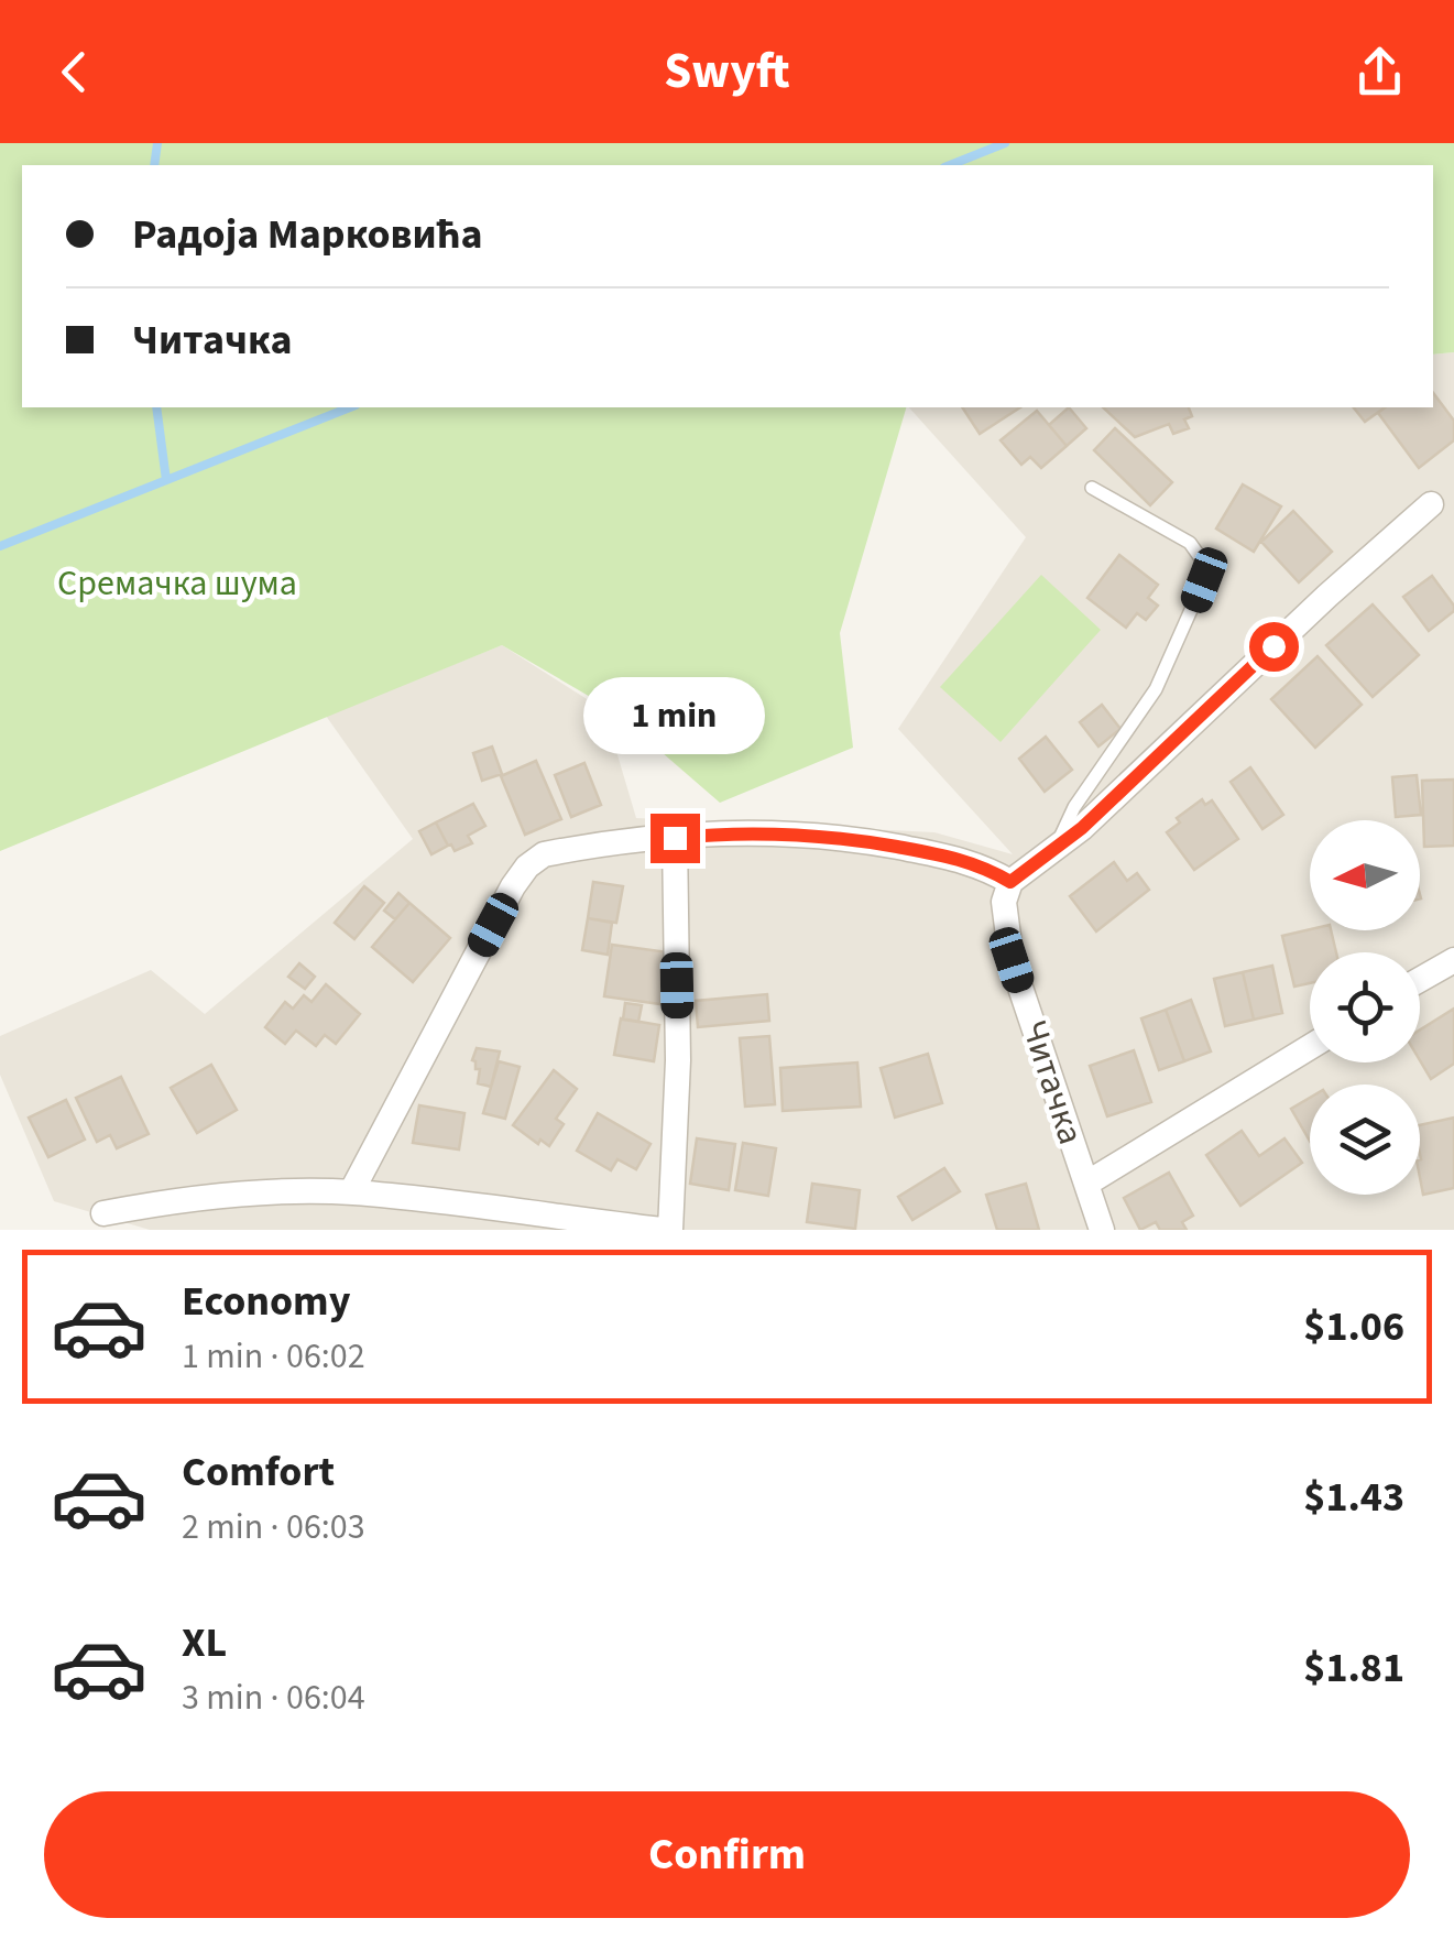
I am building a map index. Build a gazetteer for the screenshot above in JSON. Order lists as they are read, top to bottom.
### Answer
{
  "streets": {
    "street": ["Читачка"]
  },
  "parks": ["Сремачка шума"],
  "north": "left",
  "page": {
    "header": "Swyft",
    "banner": ["Радоја Марковића", "Читачка"],
    "bubble": "1 min",
    "list": [
      {
        "name": "Economy",
        "note": "1 min · 06:02",
        "value": "$1.06"
      },
      {
        "name": "Comfort",
        "note": "2 min · 06:03",
        "value": "$1.43"
      },
      {
        "name": "XL",
        "note": "3 min · 06:04",
        "value": "$1.81"
      }
    ],
    "buttons": "Confirm"
  }
}
